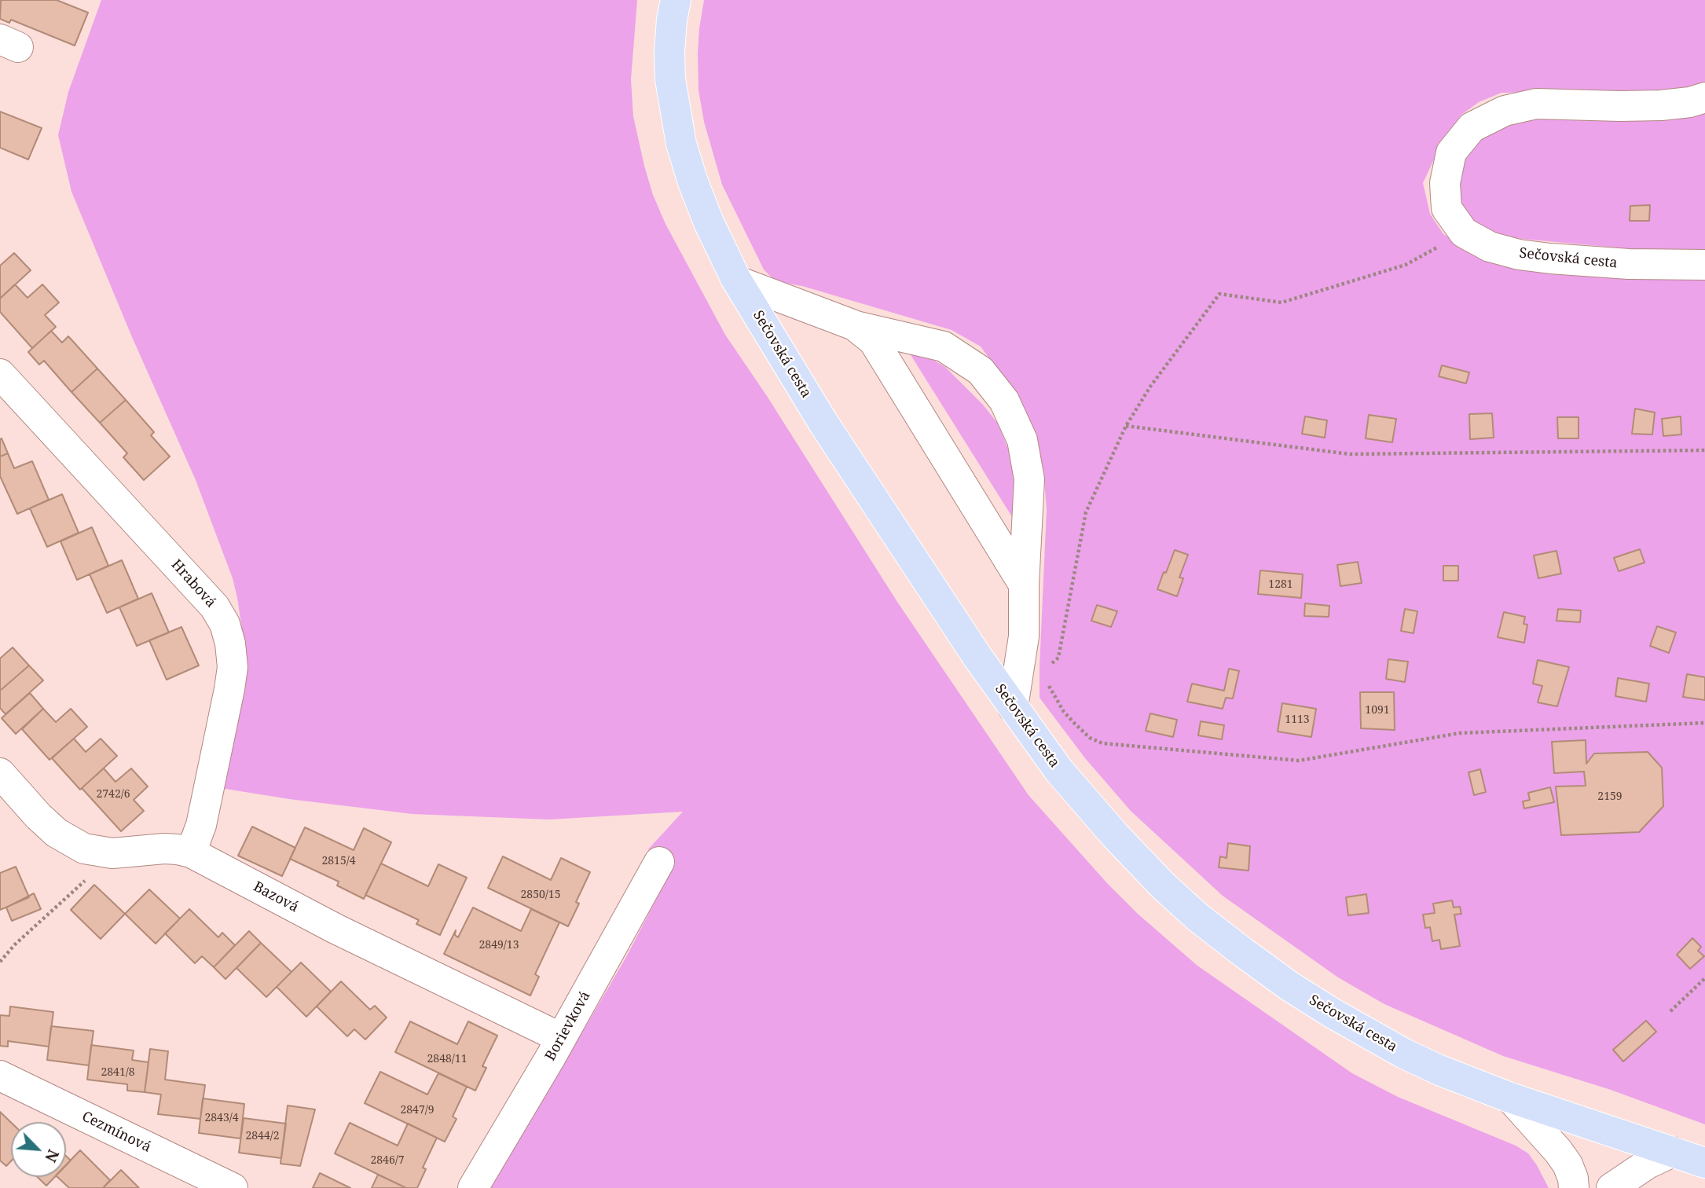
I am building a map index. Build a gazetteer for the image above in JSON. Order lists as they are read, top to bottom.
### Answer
{
  "streets": {
    "main road": ["Sečovská cesta"],
    "street": [
      "Hrabová",
      "Bazová",
      "Borievková",
      "Cezmínová"
    ]
  },
  "crossings": [
    ["Hrabová", "Bazová"],
    ["Bazová", "Borievková"]
  ],
  "house_numbers": [
    "1281",
    "1091",
    "1113",
    "2742/6",
    "2159",
    "2815/4",
    "2850/15",
    "2849/13",
    "2848/11",
    "2841/8",
    "2847/9",
    "2843/4",
    "2844/2",
    "2846/7"
  ],
  "north": "bottom right"
}
